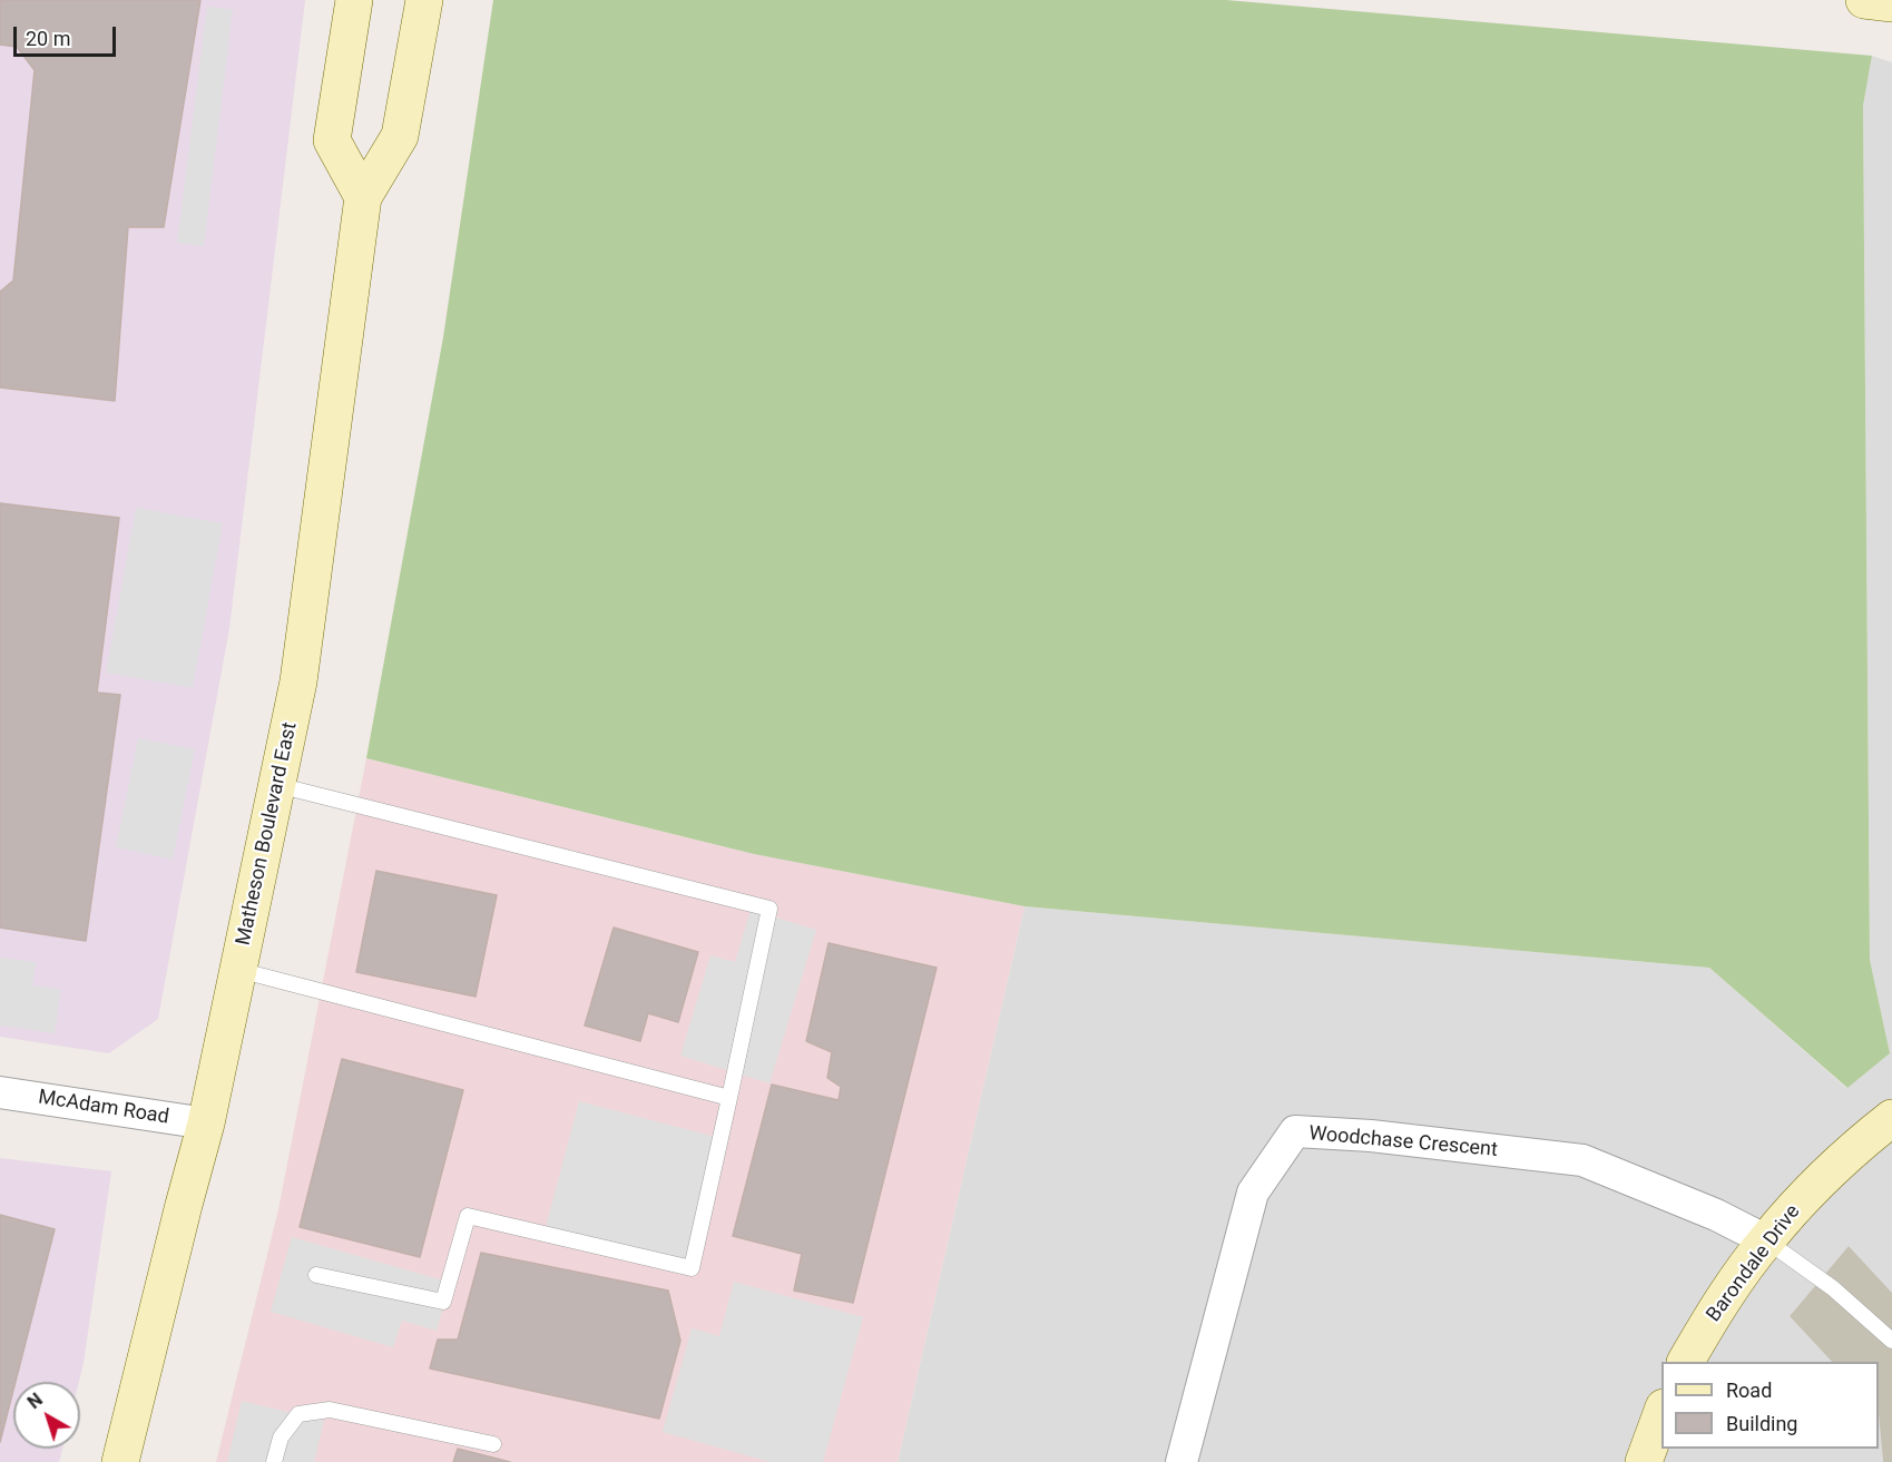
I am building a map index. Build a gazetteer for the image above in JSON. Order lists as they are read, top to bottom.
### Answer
{
  "streets": {
    "street": [
      "Matheson Boulevard East",
      "McAdam Road",
      "Woodchase Crescent",
      "Barondale Drive"
    ]
  },
  "crossings": [
    ["Matheson Boulevard East", "McAdam Road"],
    ["Woodchase Crescent", "Barondale Drive"]
  ],
  "legend": ["Road", "Building"],
  "scale_bar": "20 m",
  "north": "top left"
}
